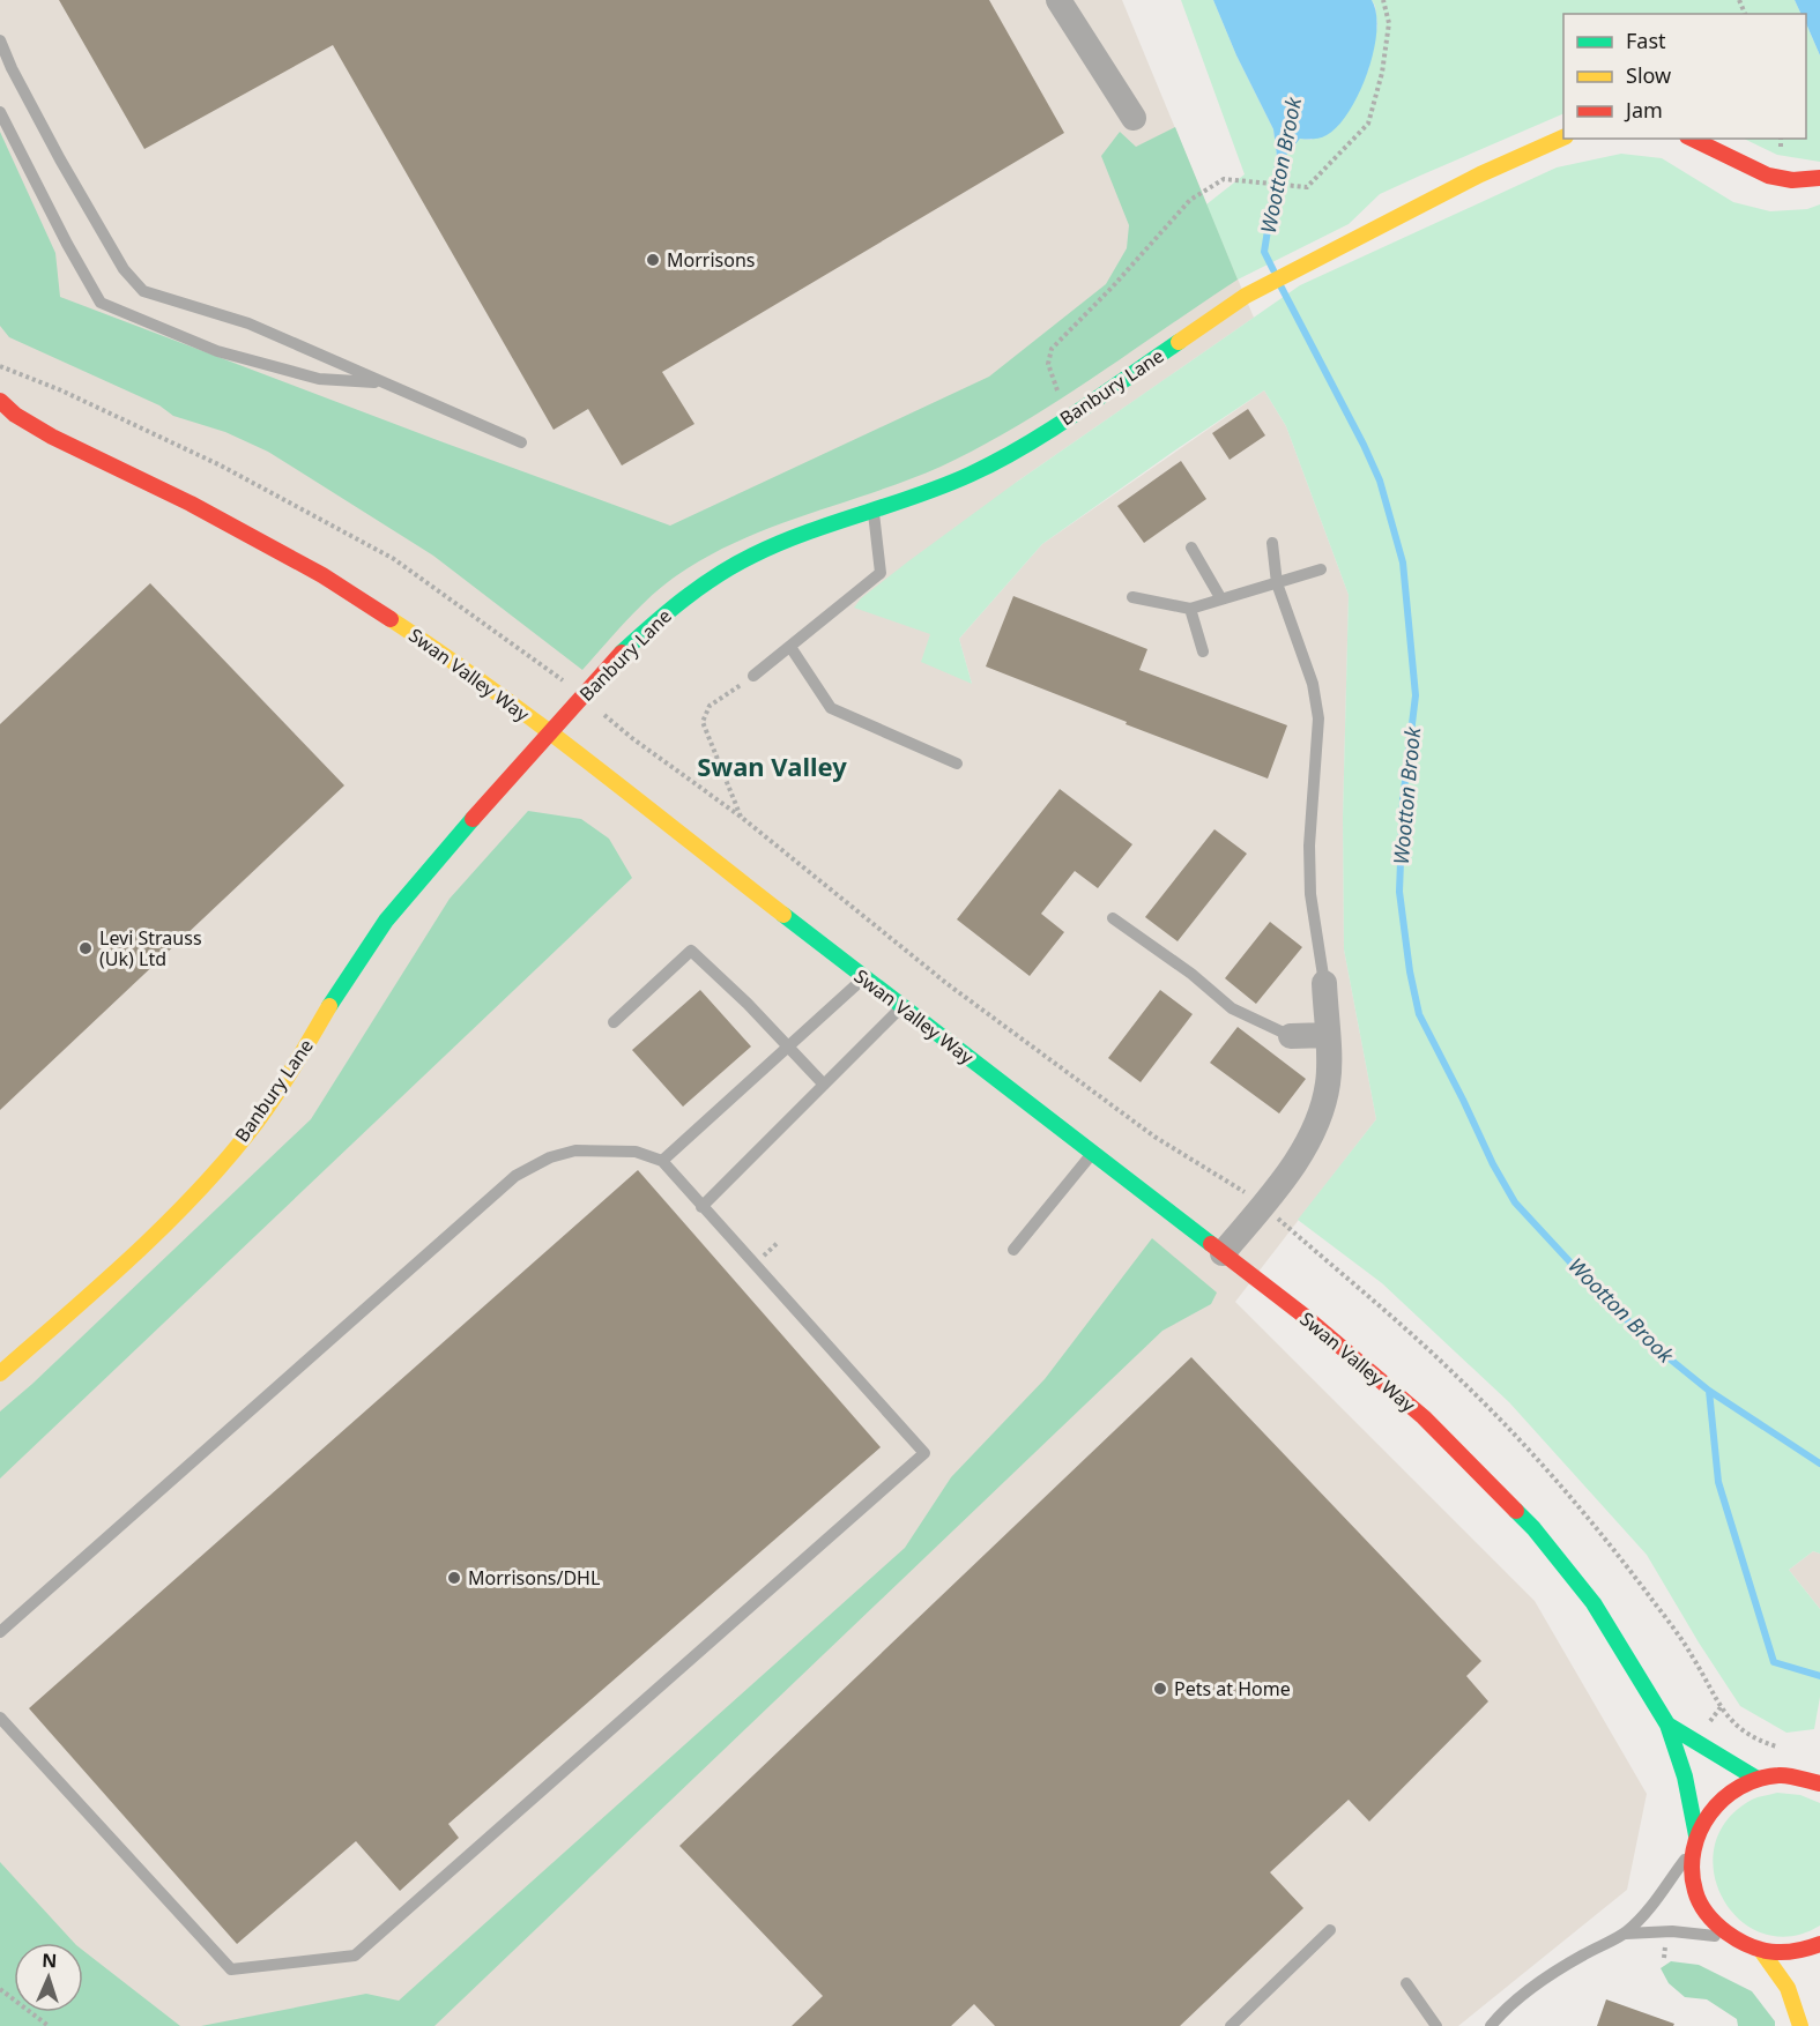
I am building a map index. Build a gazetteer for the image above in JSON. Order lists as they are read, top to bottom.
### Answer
{
  "streets": {
    "street": ["Banbury Lane", "Swan Valley Way"]
  },
  "districts": ["Swan Valley"],
  "water": ["Wootton Brook"],
  "places": [
    "Morrisons",
    "Levi Strauss (Uk) Ltd",
    "Morrisons/DHL",
    "Pets at Home"
  ],
  "legend": ["Fast", "Slow", "Jam"],
  "north": "top"
}
